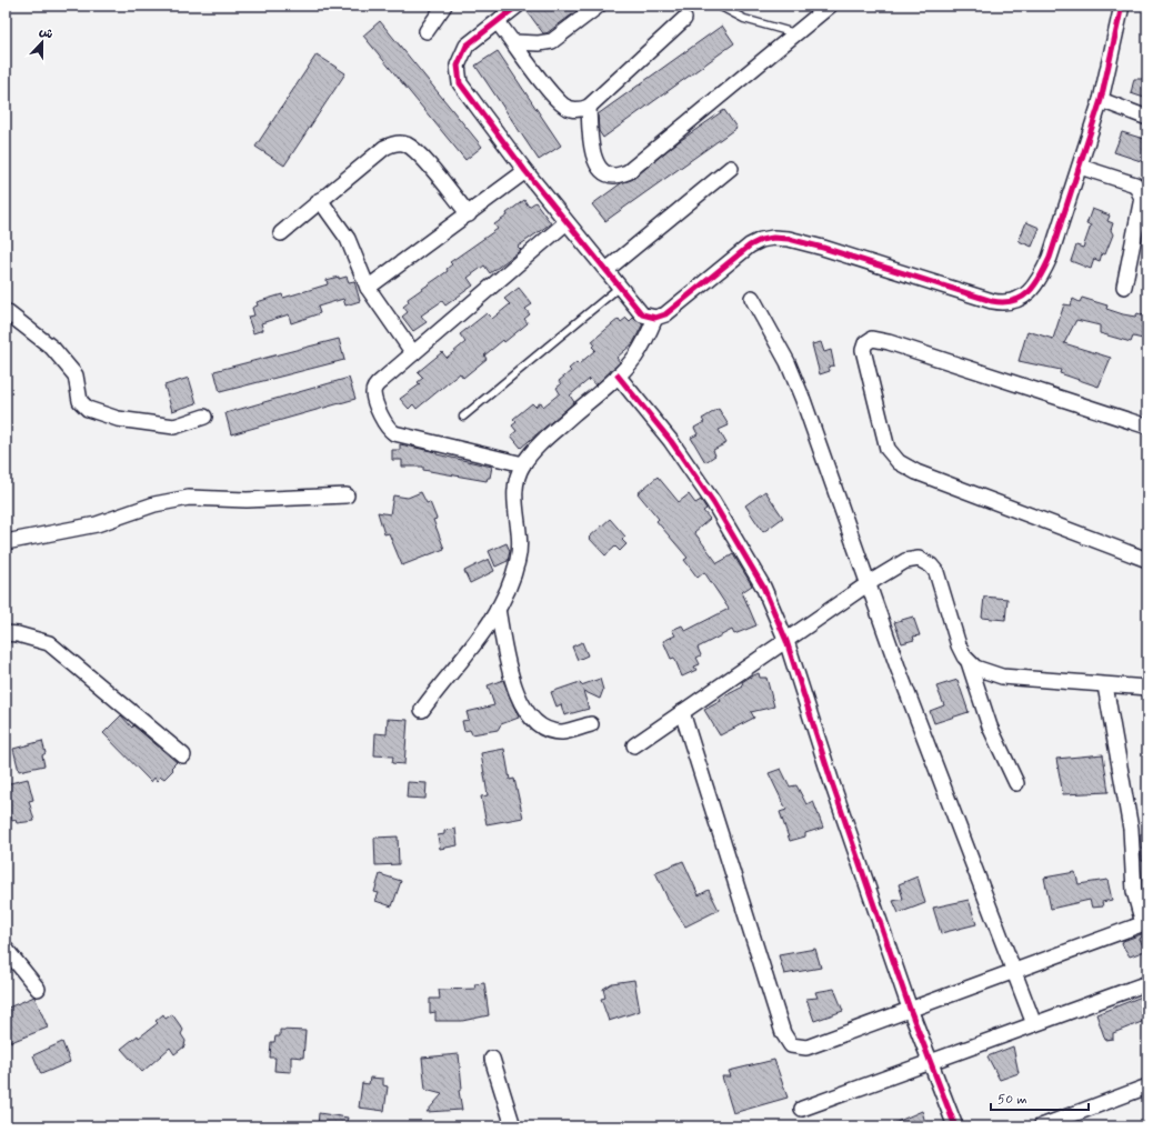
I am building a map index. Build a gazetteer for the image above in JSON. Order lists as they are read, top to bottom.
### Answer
{
  "scale_bar": "50 m",
  "north": "top"
}
